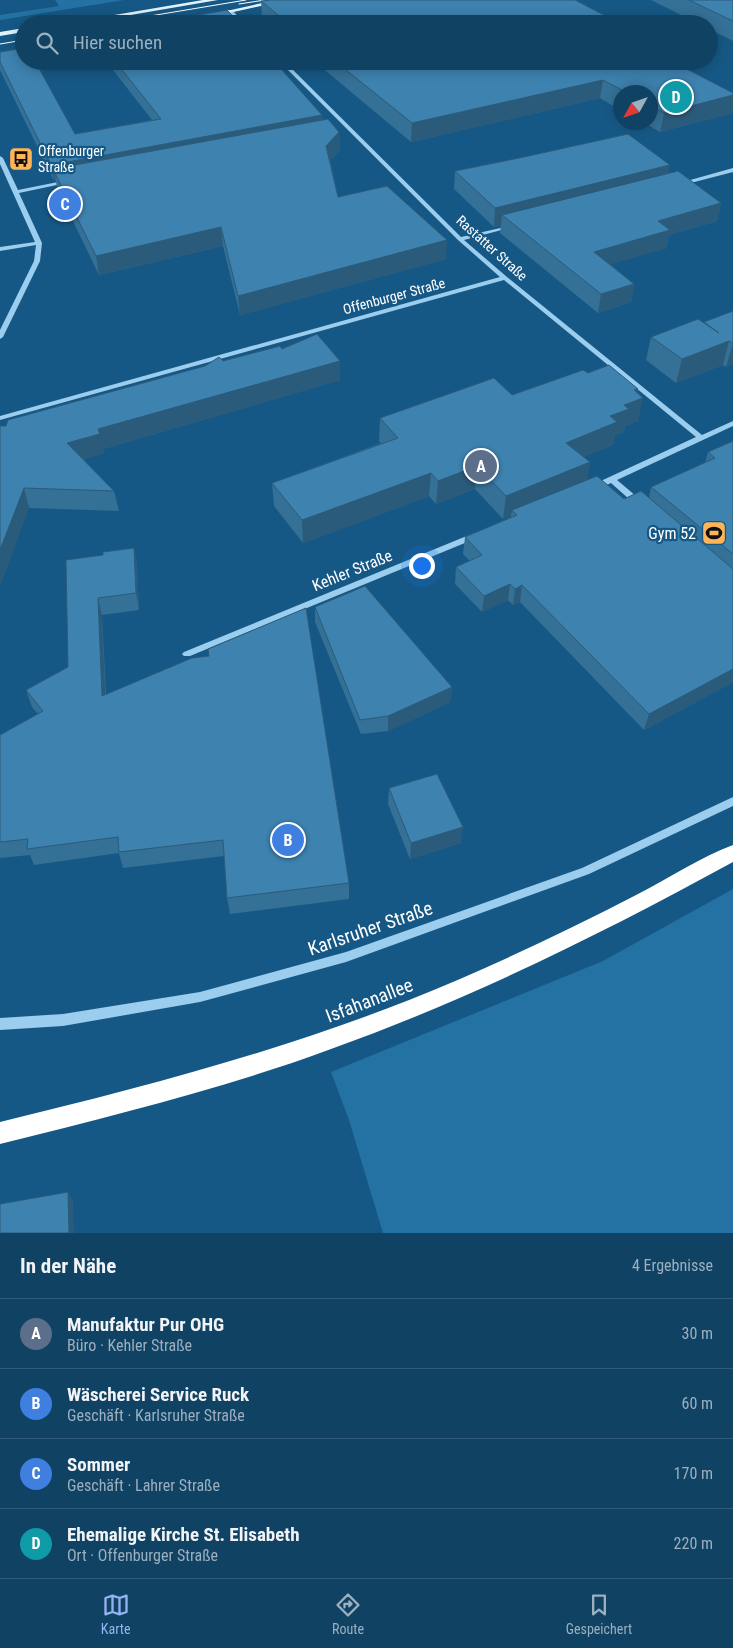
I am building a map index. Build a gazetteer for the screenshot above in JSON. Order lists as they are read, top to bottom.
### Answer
{
  "streets": {
    "highway": ["Isfahanallee"],
    "street": [
      "Rastatter Straße",
      "Offenburger Straße",
      "Kehler Straße",
      "Karlsruher Straße"
    ]
  },
  "crossings": [
    ["Rastatter Straße", "Offenburger Straße"]
  ],
  "places": {
    "bus stop": ["Offenburger Straße"],
    "sports": ["Gym 52"]
  },
  "north": "bottom left",
  "page": {
    "search": "Hier suchen",
    "pins": [
      "D",
      "C",
      "A",
      "B"
    ],
    "heading": ["In der Nähe", "4 Ergebnisse"],
    "list": [
      {
        "mark": "A",
        "name": "Manufaktur Pur OHG",
        "note": "Büro · Kehler Straße",
        "value": "30 m"
      },
      {
        "mark": "B",
        "name": "Wäscherei Service Ruck",
        "note": "Geschäft · Karlsruher Straße",
        "value": "60 m"
      },
      {
        "mark": "C",
        "name": "Sommer",
        "note": "Geschäft · Lahrer Straße",
        "value": "170 m"
      },
      {
        "mark": "D",
        "name": "Ehemalige Kirche St. Elisabeth",
        "note": "Ort · Offenburger Straße",
        "value": "220 m"
      }
    ],
    "nav": ["Karte", "Route", "Gespeichert"]
  }
}
